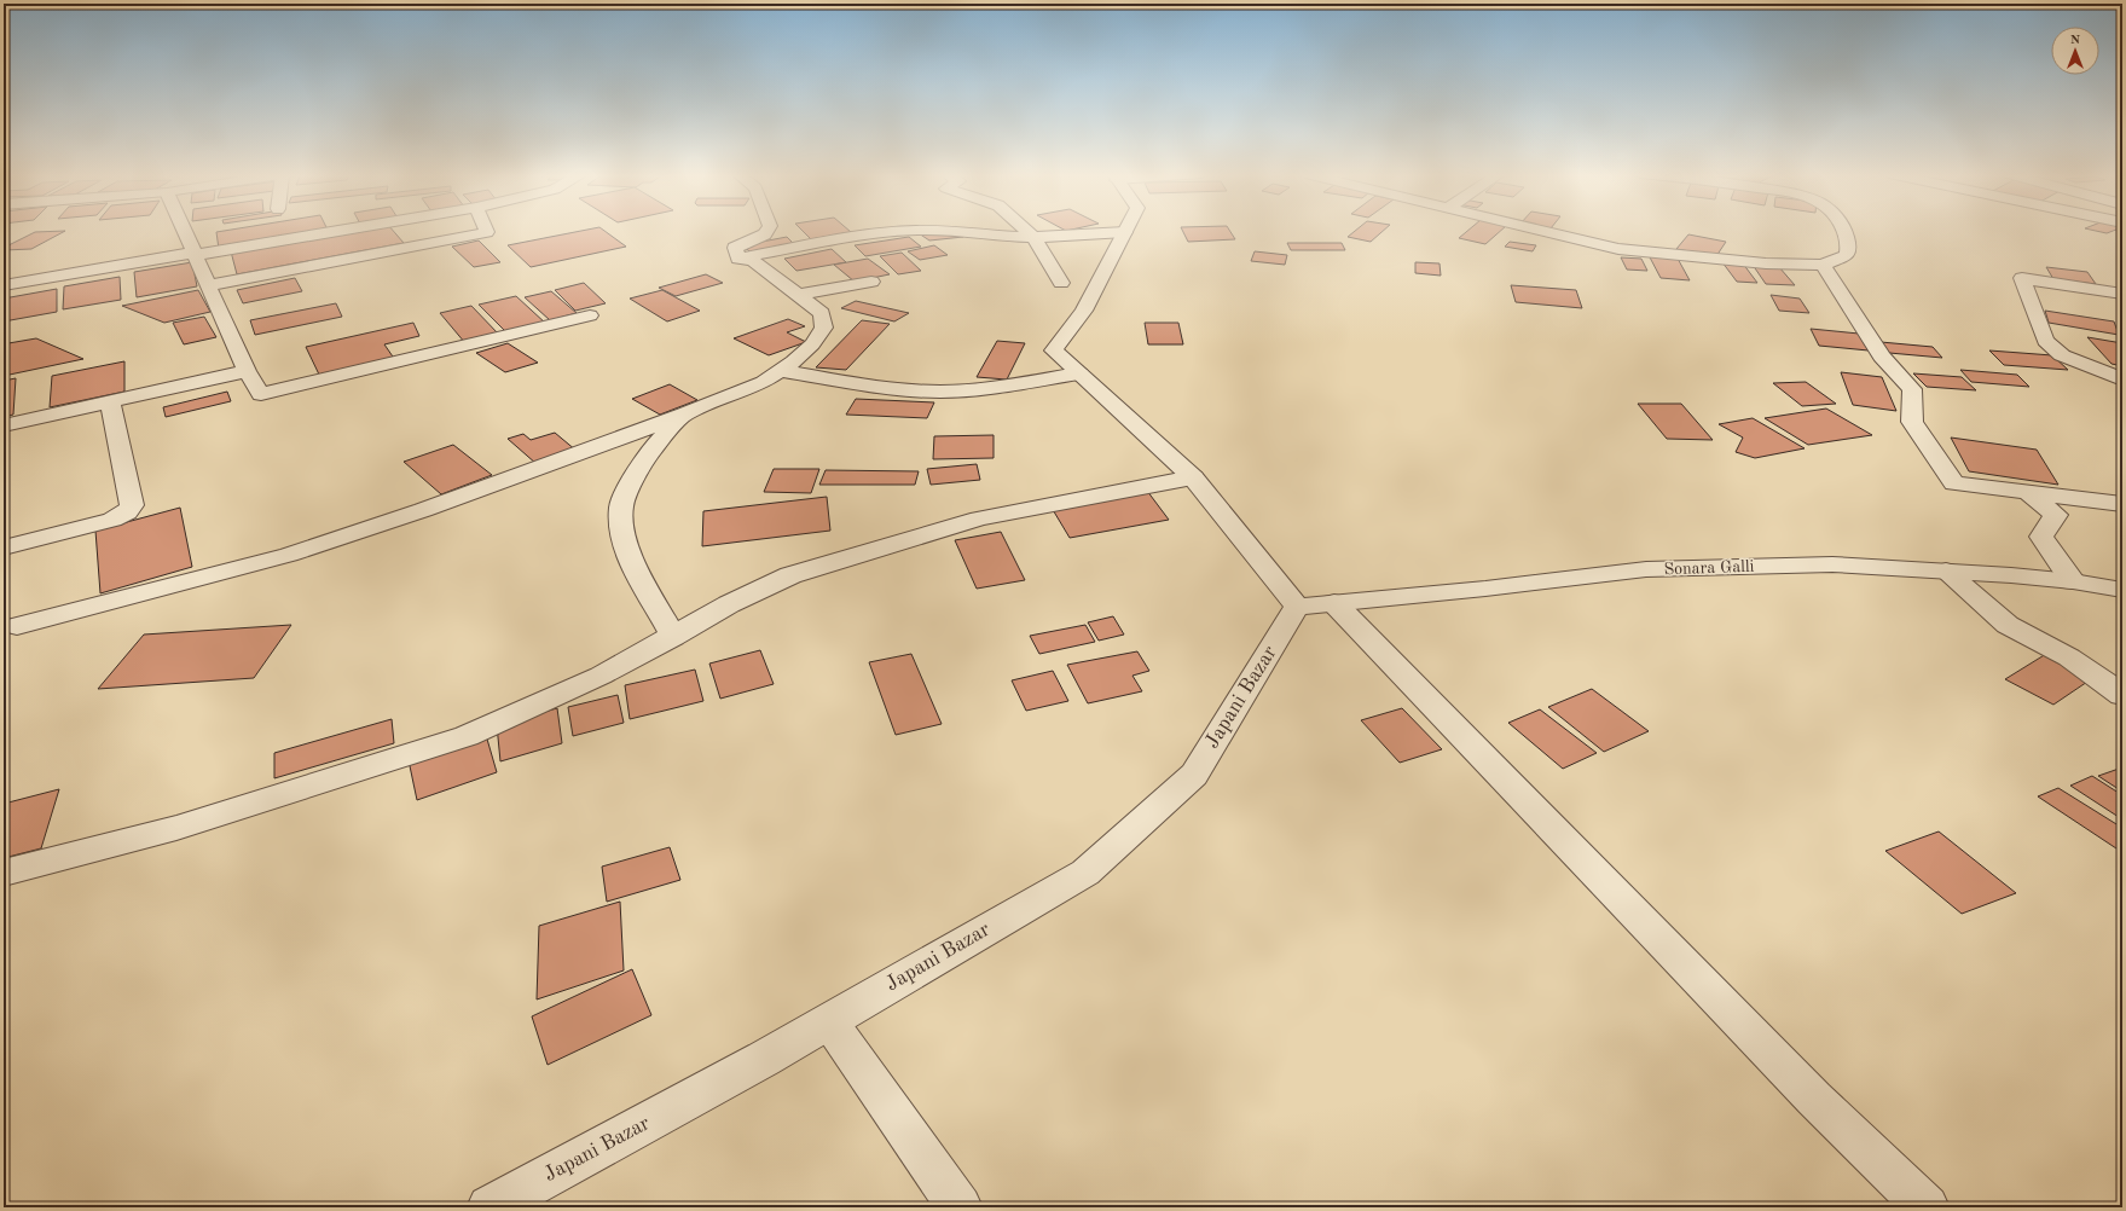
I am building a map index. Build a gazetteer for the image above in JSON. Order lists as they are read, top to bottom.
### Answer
{
  "streets": {
    "street": ["Sonara Galli", "Japani Bazar"]
  },
  "crossings": [
    ["Sonara Galli", "Japani Bazar"]
  ],
  "north": "top"
}
